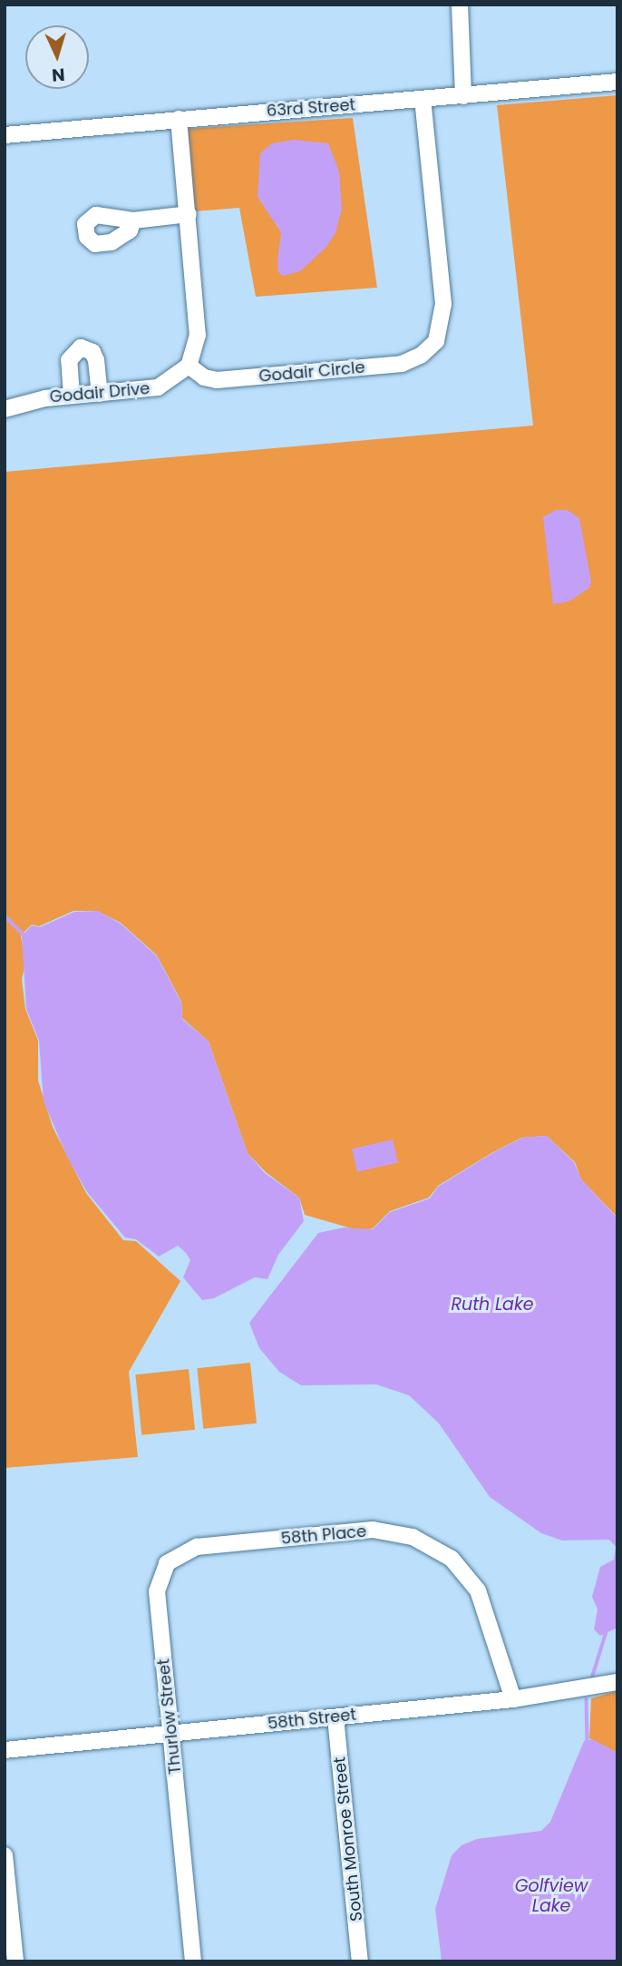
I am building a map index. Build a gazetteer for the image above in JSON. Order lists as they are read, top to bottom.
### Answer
{
  "streets": {
    "street": [
      "63rd Street",
      "Godair Circle",
      "Godair Drive",
      "58th Place",
      "Thurlow Street",
      "58th Street",
      "South Monroe Street"
    ]
  },
  "crossings": [
    ["63rd Street", "Godair Circle"],
    ["Godair Circle", "Godair Drive"],
    ["58th Place", "Thurlow Street"],
    ["58th Place", "58th Street"],
    ["Thurlow Street", "58th Street"],
    ["58th Street", "South Monroe Street"]
  ],
  "water": ["Ruth Lake", "Golfview Lake"],
  "north": "bottom"
}
